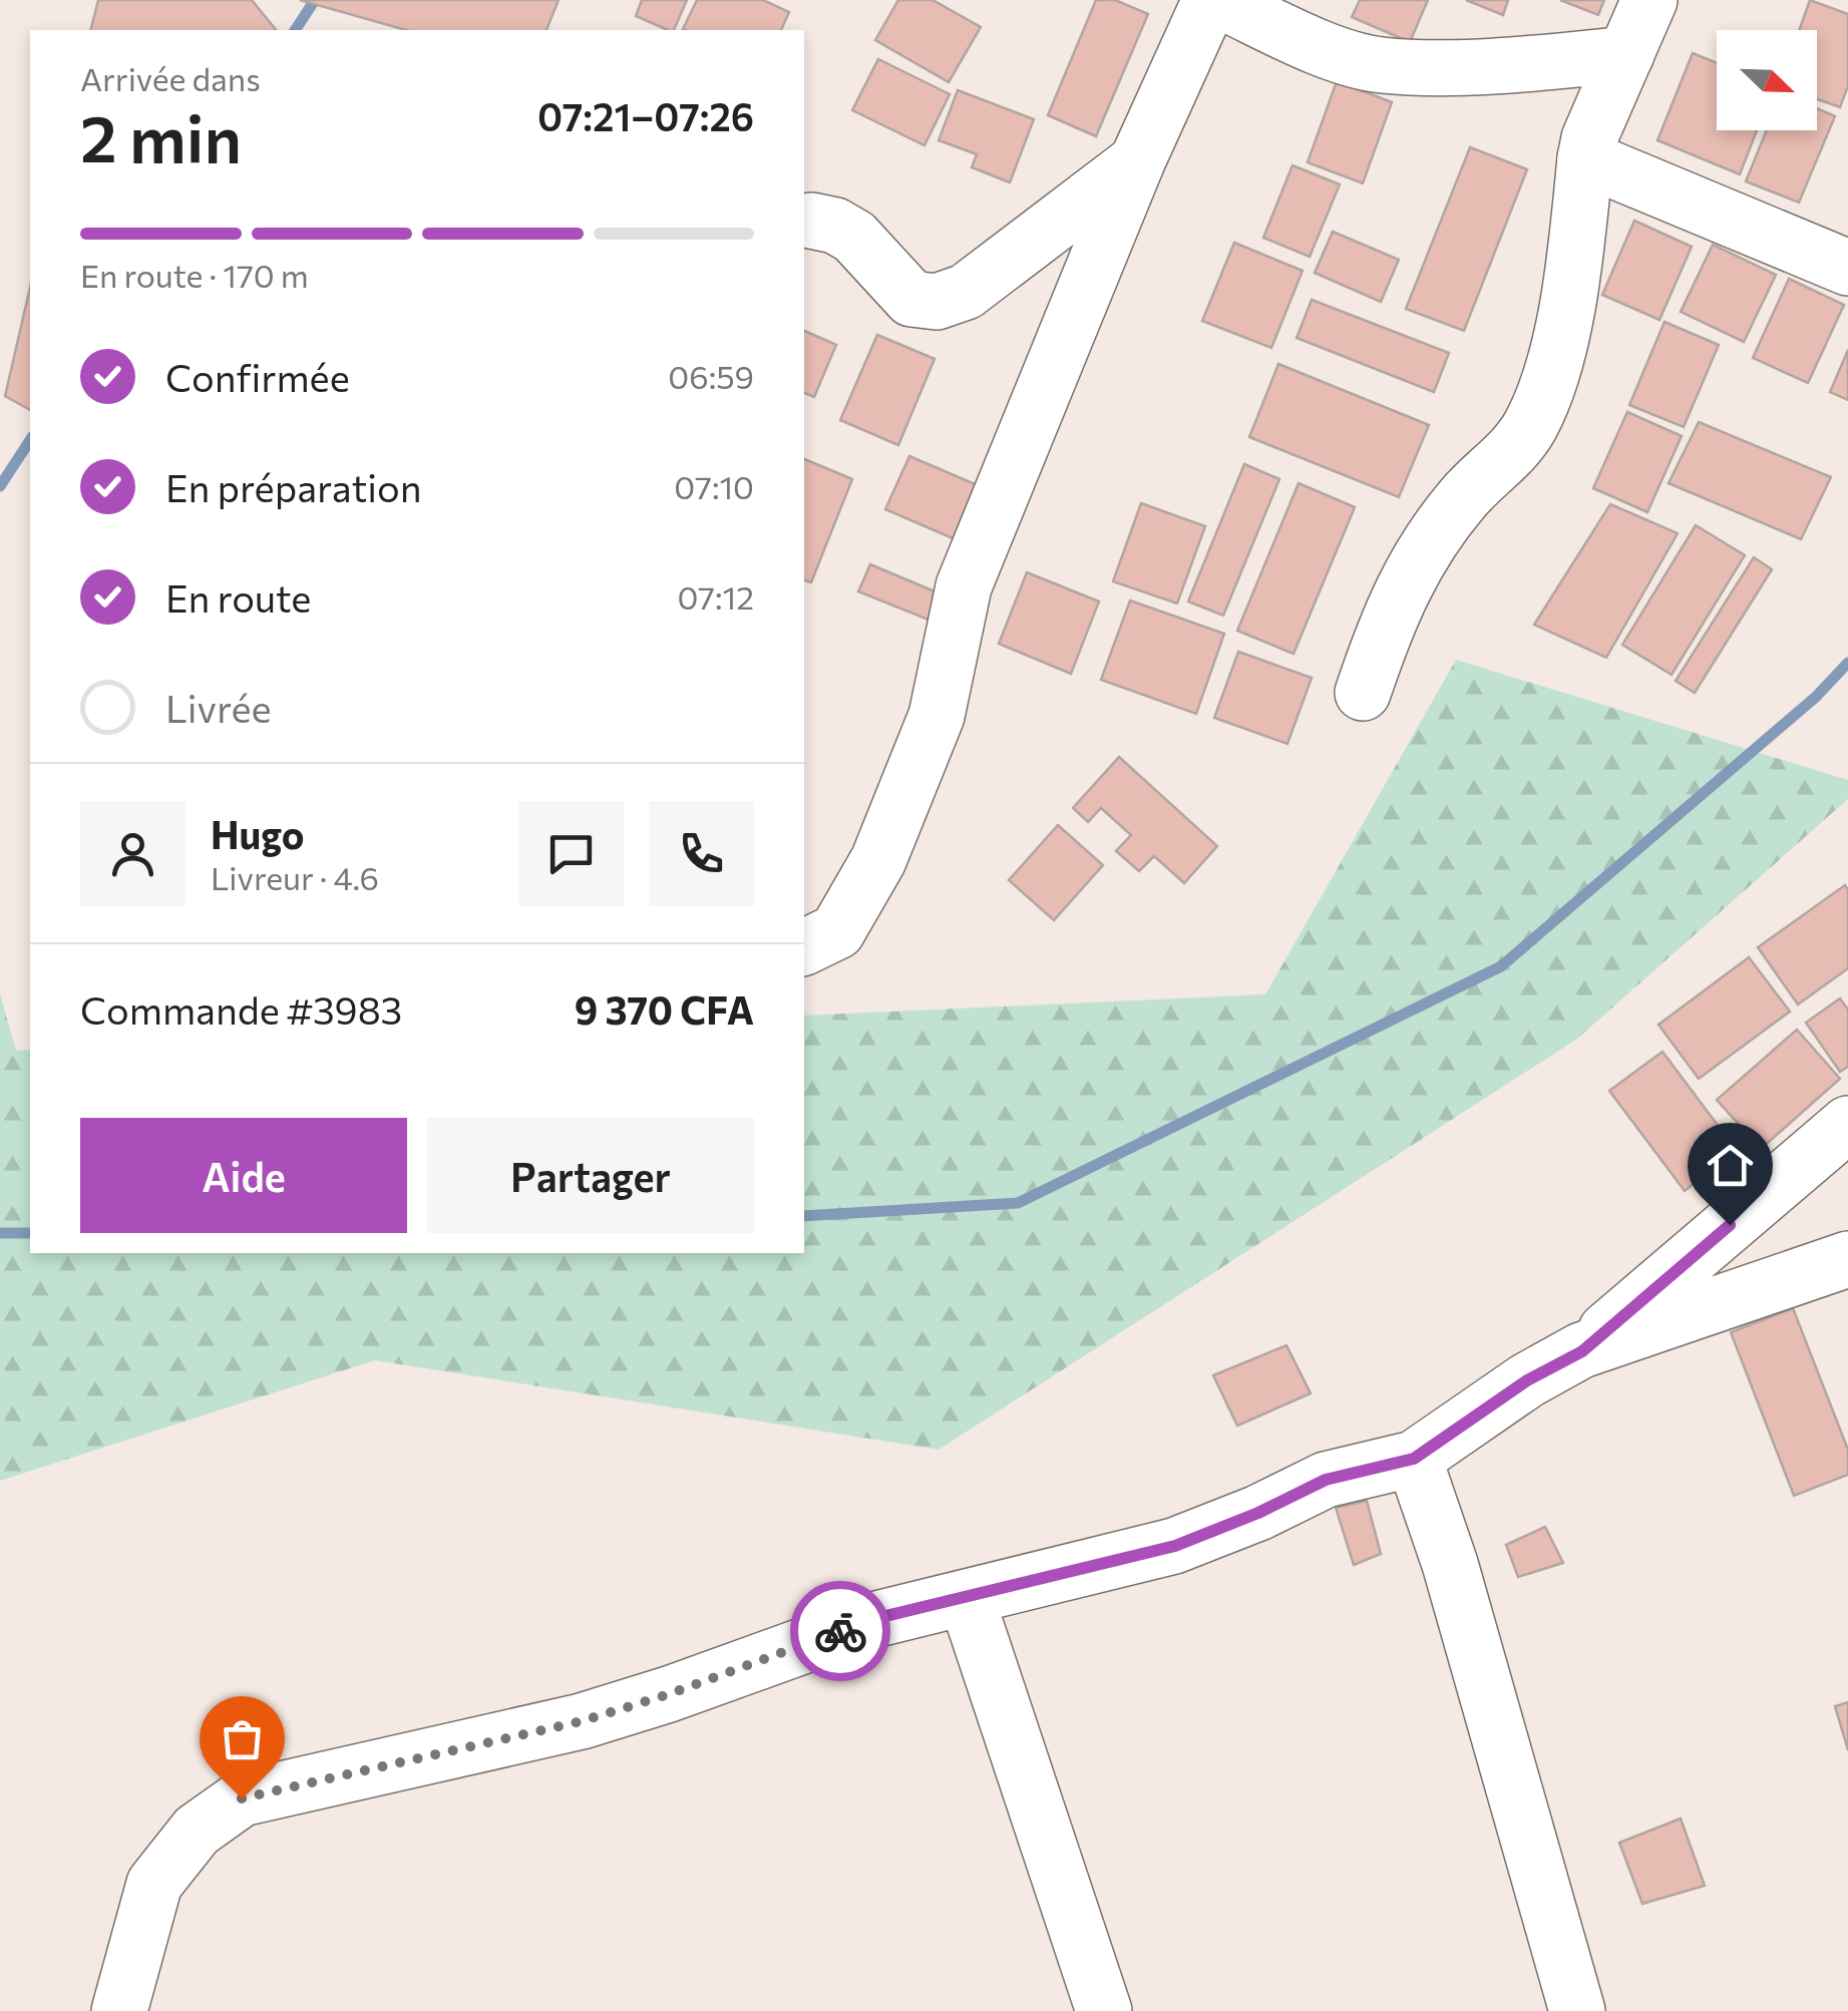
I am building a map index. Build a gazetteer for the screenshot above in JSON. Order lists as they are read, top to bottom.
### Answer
{
  "north": "bottom right",
  "page": {
    "heading": ["2 min", "Arrivée dans", "07:21–07:26"],
    "panel": [
      "Hugo",
      "Livreur · 4.6",
      "Commande #3983",
      "9 370 CFA"
    ],
    "bar": "En route · 170 m",
    "list": [
      ["Confirmée", "06:59"],
      ["En préparation", "07:10"],
      ["En route", "07:12"],
      "Livrée"
    ],
    "buttons": ["Aide", "Partager"]
  }
}
